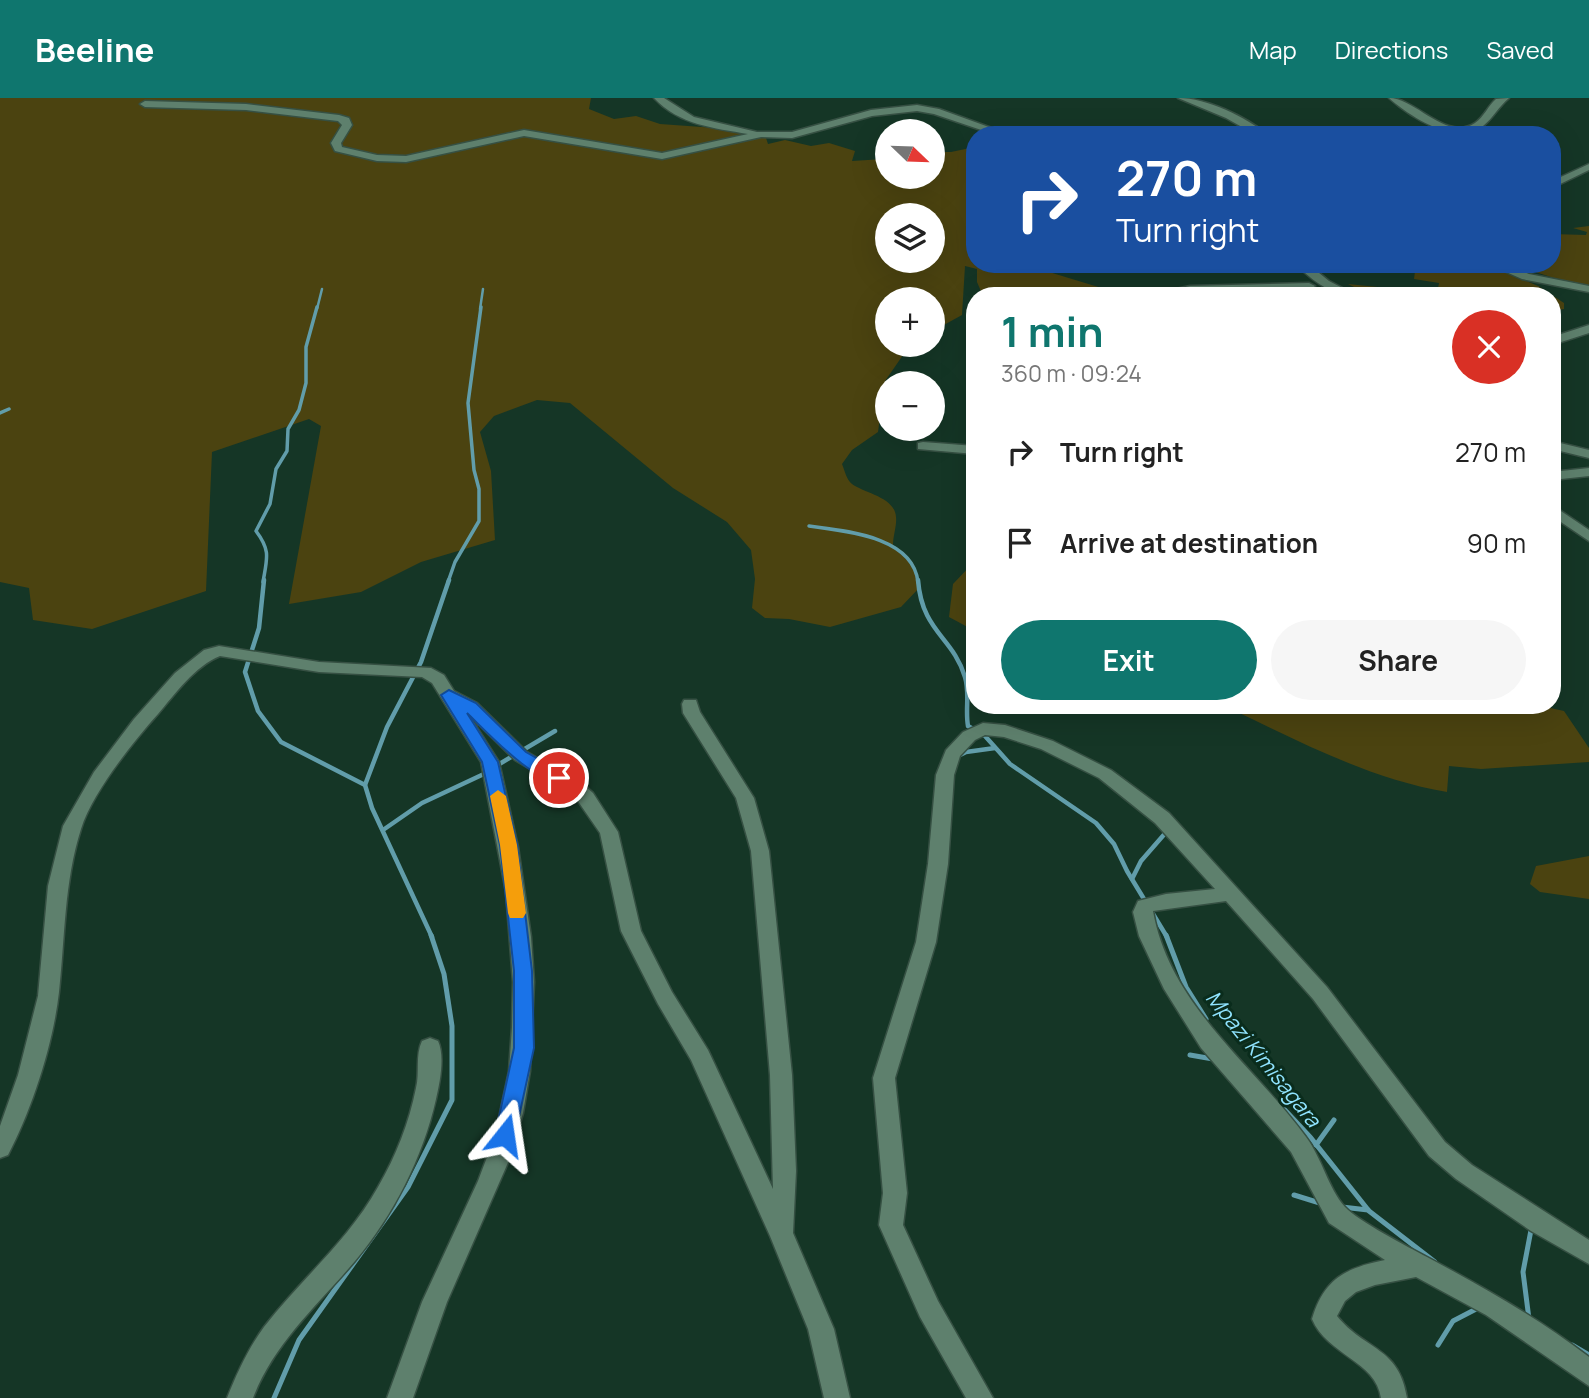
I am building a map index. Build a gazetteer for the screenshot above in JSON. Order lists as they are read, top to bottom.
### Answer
{
  "water": ["Mpazi Kimisagara"],
  "north": "bottom right",
  "page": {
    "header": "Beeline",
    "nav": ["Map", "Directions", "Saved"],
    "map_buttons": ["+", "−"],
    "turn": ["270 m", "Turn right"],
    "heading": ["1 min", "360 m · 09:24"],
    "list": [
      {
        "name": "Turn right",
        "value": "270 m"
      },
      {
        "name": "Arrive at destination",
        "value": "90 m"
      }
    ],
    "buttons": ["Exit", "Share"]
  }
}
